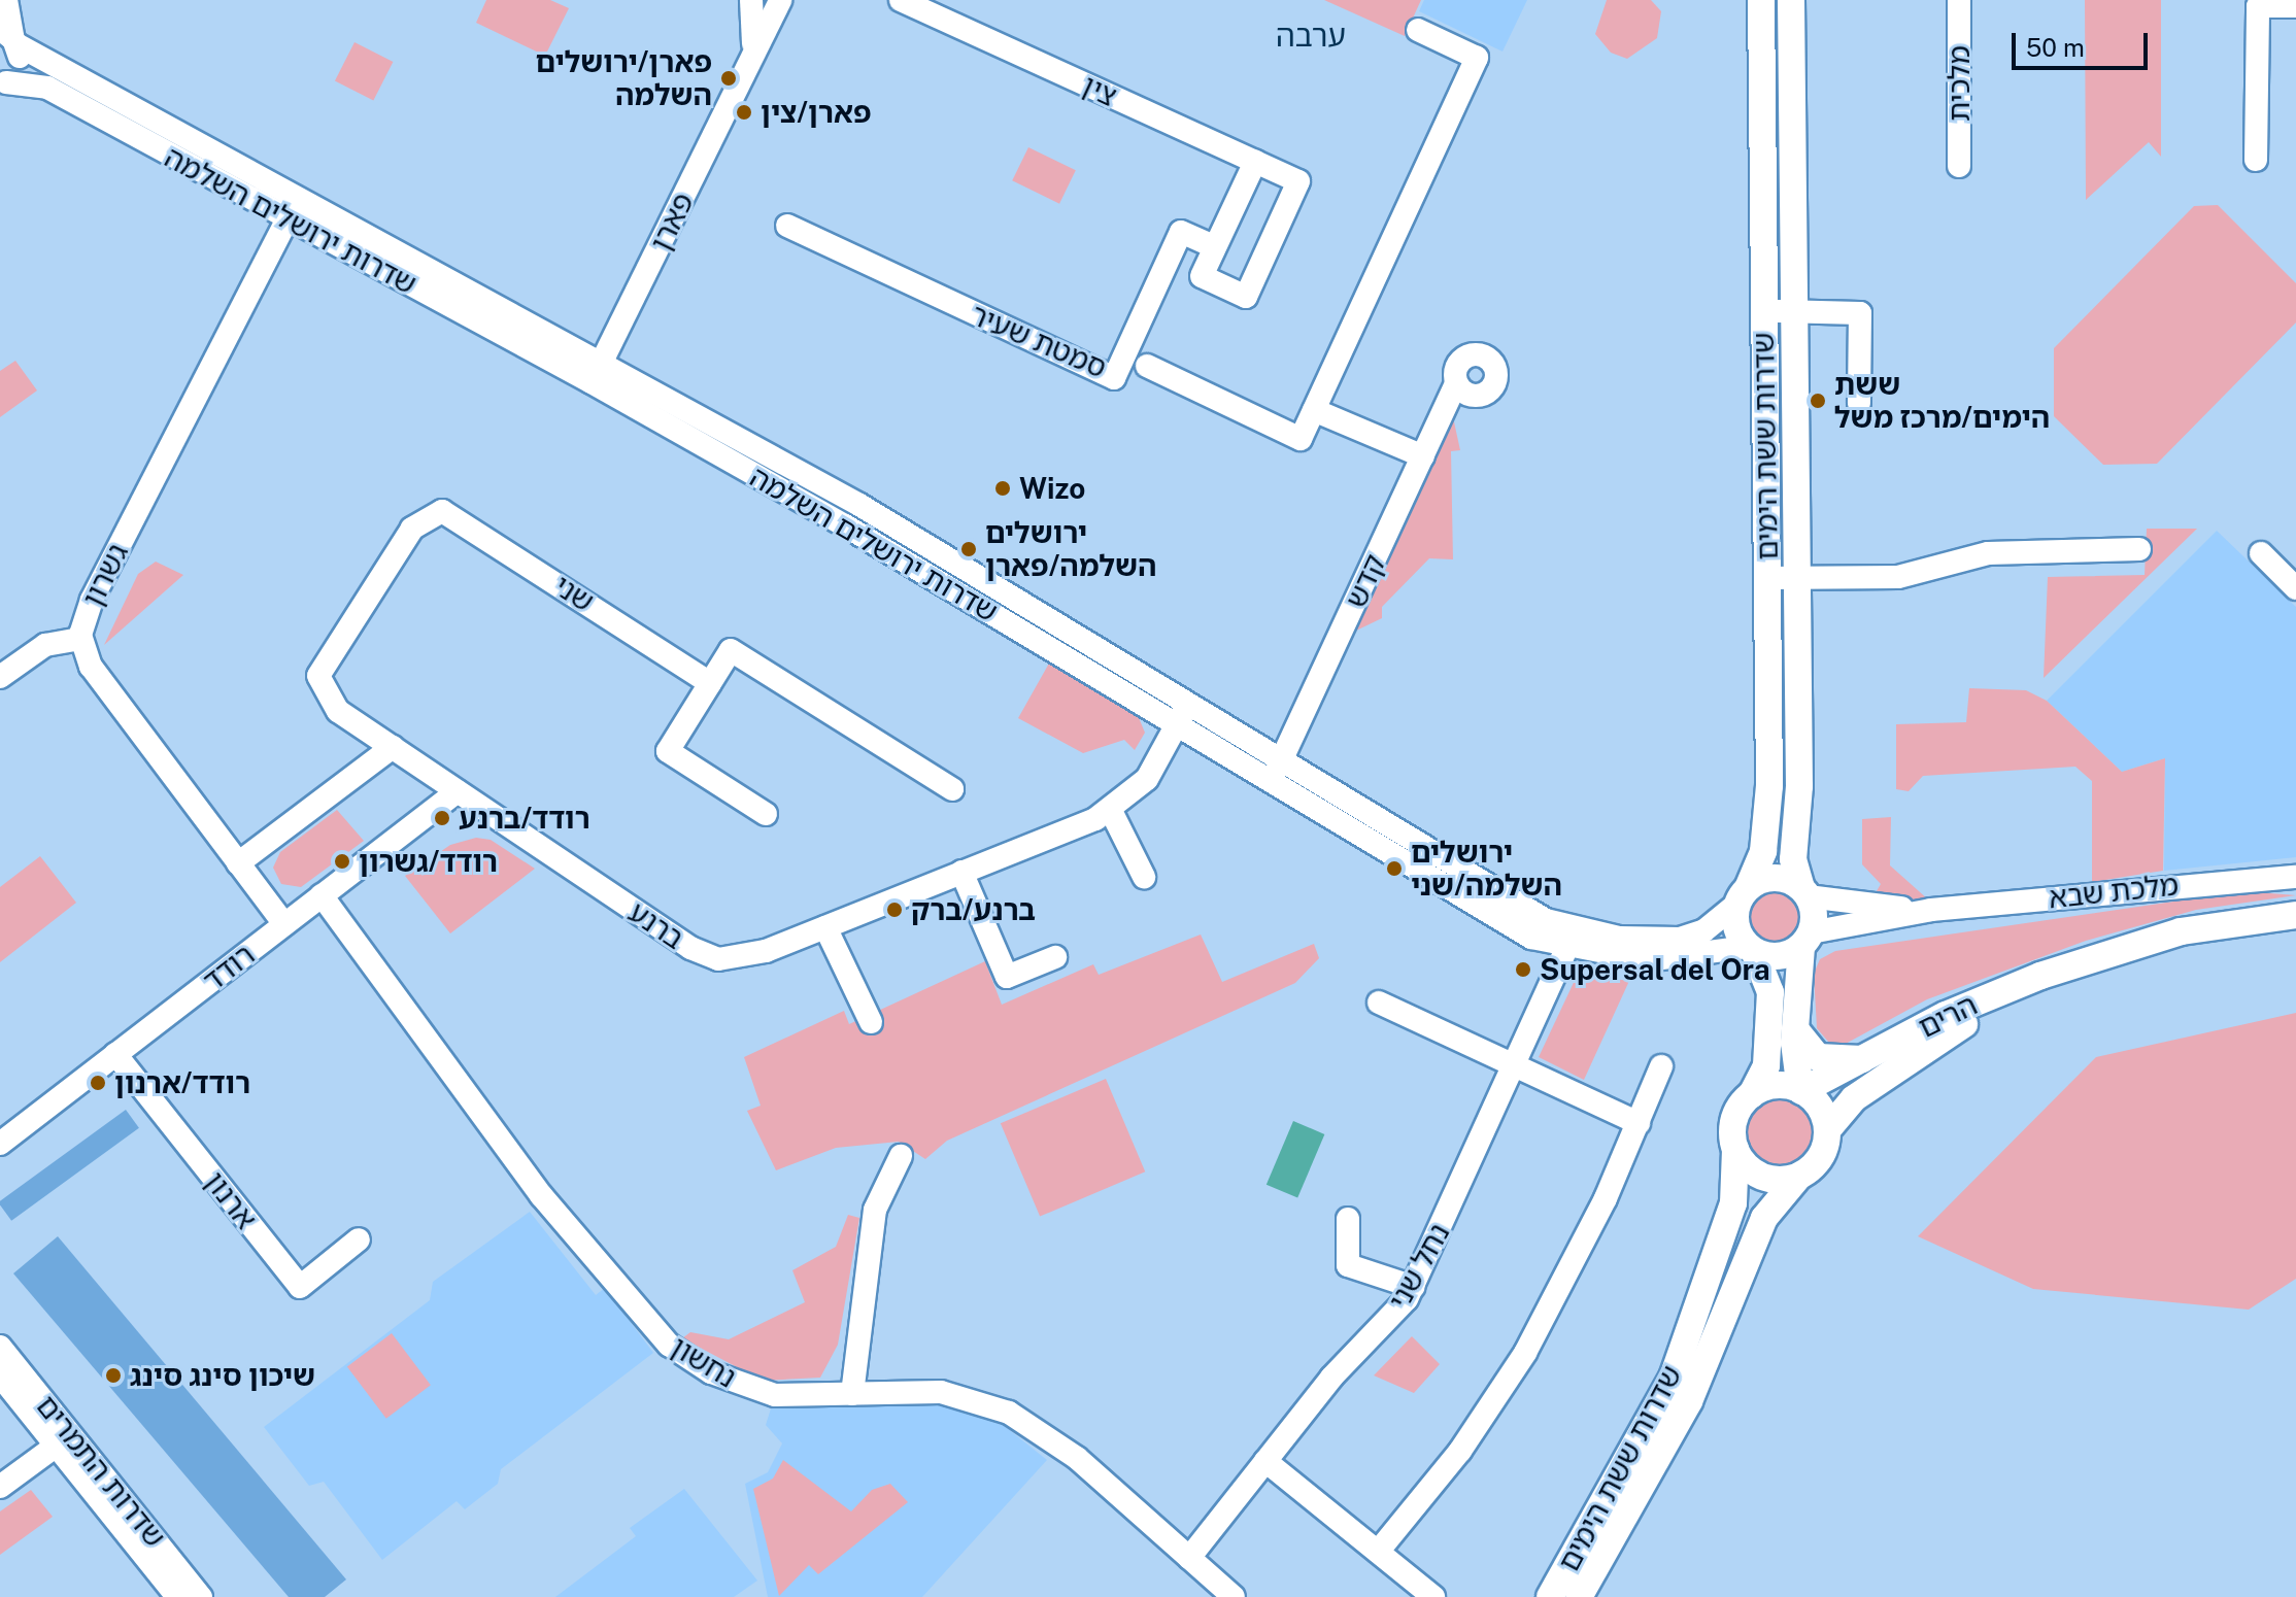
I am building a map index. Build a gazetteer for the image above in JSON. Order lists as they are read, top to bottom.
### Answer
{
  "streets": {
    "main road": ["שדרות ששת הימים", "הרים"],
    "street": [
      "מלכית",
      "צין",
      "שדרות ירושלים השלמה",
      "פארן",
      "סמטת שעיר",
      "גשרון",
      "קדש",
      "שני",
      "מלכת שבא",
      "ברנע",
      "רודד",
      "ארנון",
      "נחל שני",
      "נחשון",
      "שדרות התמרים"
    ]
  },
  "crossings": [
    ["צין", "סמטת שעיר"],
    ["שדרות ירושלים השלמה", "פארן"],
    ["שדרות ירושלים השלמה", "שדרות ששת הימים"],
    ["שדרות ירושלים השלמה", "גשרון"],
    ["שדרות ירושלים השלמה", "קדש"],
    ["שדרות ירושלים השלמה", "מלכת שבא"],
    ["שדרות ירושלים השלמה", "ברנע"],
    ["שדרות ירושלים השלמה", "נחל שני"],
    ["שדרות ששת הימים", "מלכת שבא"],
    ["שדרות ששת הימים", "הרים"],
    ["גשרון", "רודד"],
    ["שני", "ברנע"],
    ["ברנע", "רודד"],
    ["רודד", "ארנון"],
    ["רודד", "נחשון"],
    ["נחל שני", "נחשון"]
  ],
  "districts": ["ערבה"],
  "places": [
    "פארן/ירושלים השלמה",
    "פארן/צין",
    "ששת הימים/מרכז משל",
    "Wizo",
    "ירושלים השלמה/פארן",
    "רודד/ברנע",
    "רודד/גשרון",
    "ירושלים השלמה/שני",
    "ברנע/ברק",
    "Supersal del Ora",
    "רודד/ארנון",
    "שיכון סינג סינג"
  ],
  "scale_bar": "50 m"
}
